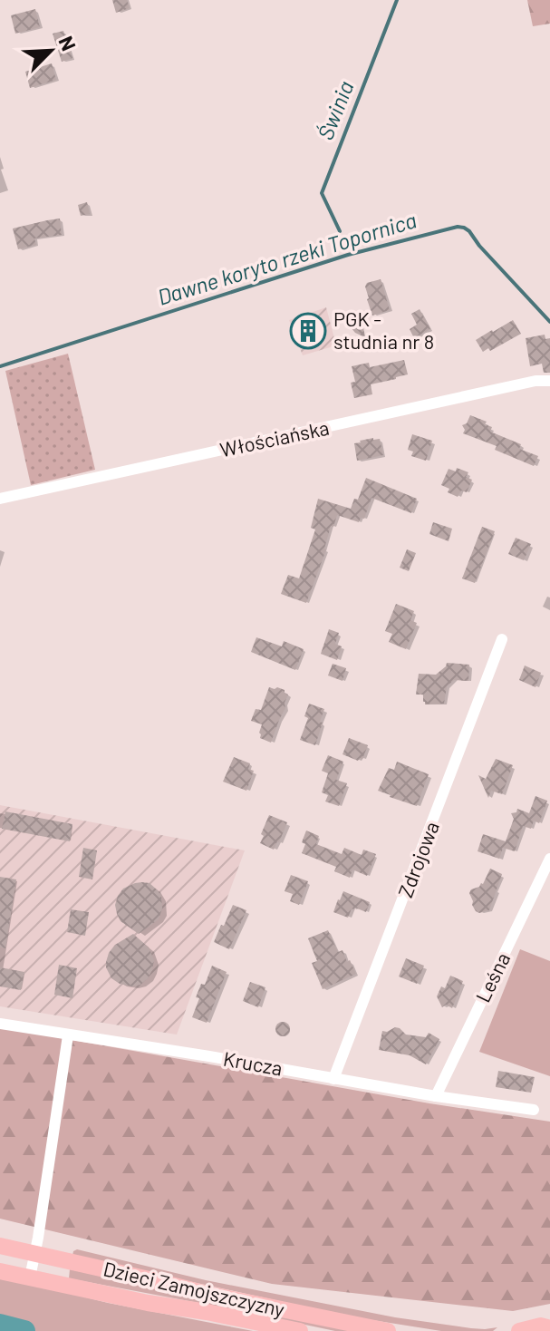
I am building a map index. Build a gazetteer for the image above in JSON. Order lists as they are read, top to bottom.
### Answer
{
  "streets": {
    "main road": ["Dzieci Zamojszczyzny"],
    "street": [
      "Włościańska",
      "Zdrojowa",
      "Leśna",
      "Krucza"
    ]
  },
  "crossings": [
    ["Zdrojowa", "Krucza"],
    ["Leśna", "Krucza"]
  ],
  "water": ["Świnia", "Dawne koryto rzeki Topornica"],
  "places": {
    "building": ["PGK - studnia nr 8"]
  },
  "north": "top right"
}
